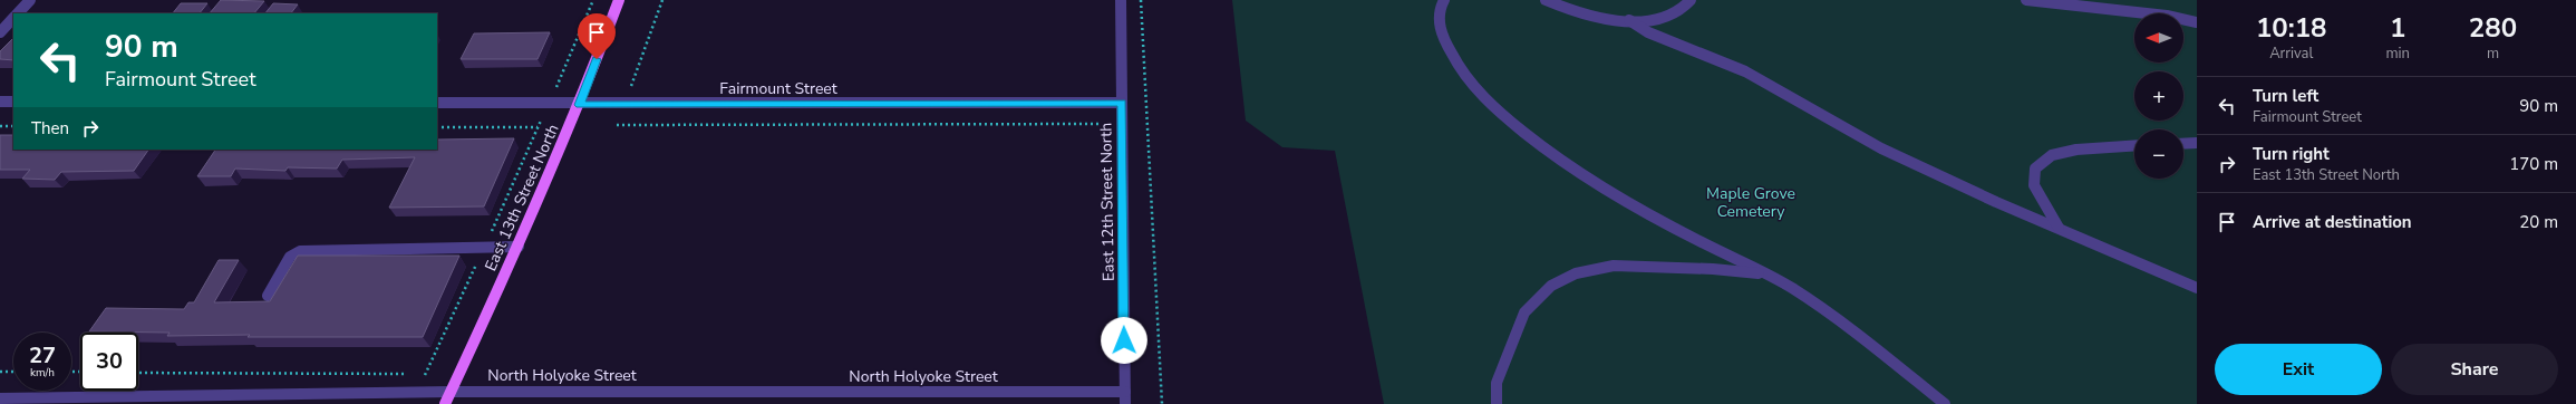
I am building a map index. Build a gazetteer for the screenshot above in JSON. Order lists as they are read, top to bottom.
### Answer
{
  "streets": {
    "main road": ["East 13th Street North"],
    "street": ["Fairmount Street", "East 12th Street North", "North Holyoke Street"]
  },
  "crossings": [
    ["Fairmount Street", "East 13th Street North"],
    ["Fairmount Street", "East 12th Street North"],
    ["East 13th Street North", "North Holyoke Street"],
    ["East 12th Street North", "North Holyoke Street"]
  ],
  "parks": ["Maple Grove Cemetery"],
  "north": "left",
  "page": {
    "eta": [
      "10:18",
      "Arrival",
      "1",
      "min",
      "280",
      "m"
    ],
    "map_buttons": ["+", "−"],
    "turn": ["90 m", "Fairmount Street"],
    "list": [
      {
        "name": "Turn left",
        "note": "Fairmount Street",
        "value": "90 m"
      },
      {
        "name": "Turn right",
        "note": "East 13th Street North",
        "value": "170 m"
      },
      {
        "name": "Arrive at destination",
        "value": "20 m"
      }
    ],
    "then": "Then",
    "speed": "27 km/h",
    "limit": "30",
    "buttons": ["Exit", "Share"]
  }
}
